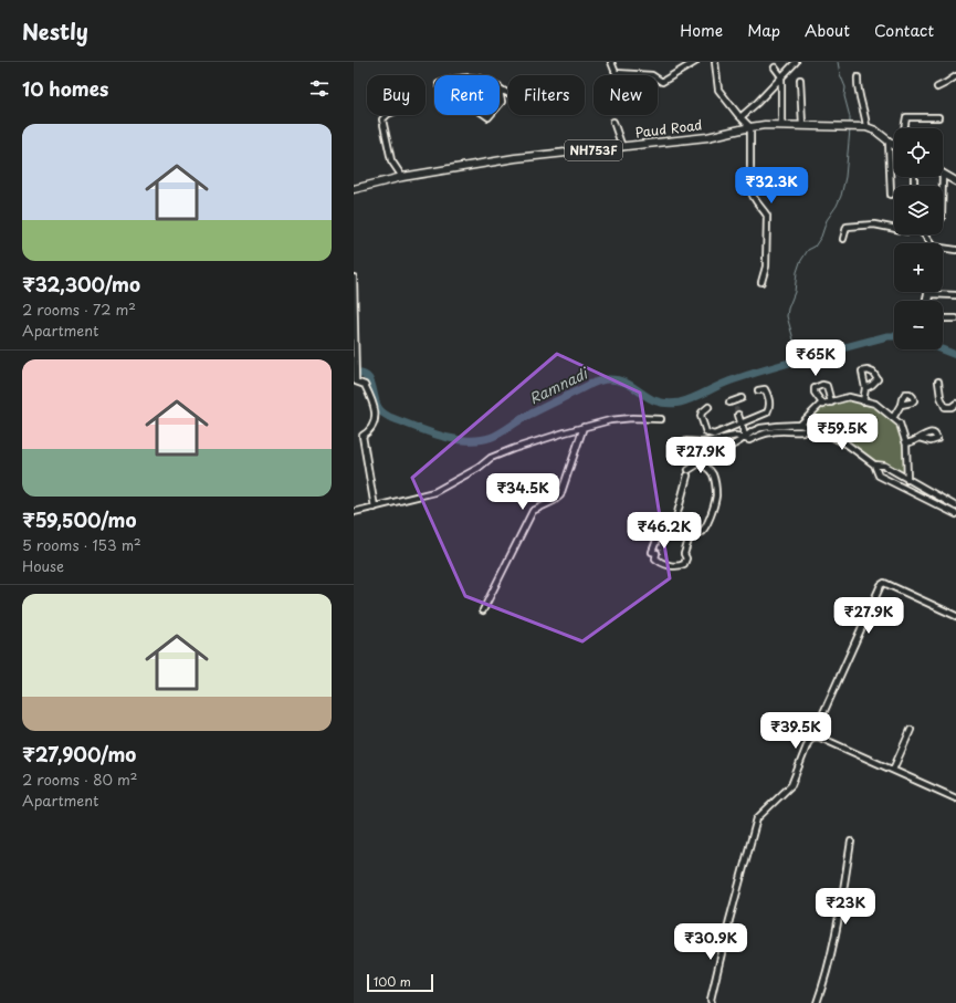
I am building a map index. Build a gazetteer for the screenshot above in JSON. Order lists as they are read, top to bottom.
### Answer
{
  "streets": {
    "main road": ["Paud Road", "NH753F"]
  },
  "water": ["Ramnadi"],
  "scale_bar": "100 m",
  "page": {
    "header": "Nestly",
    "nav": [
      "Home",
      "Map",
      "About",
      "Contact"
    ],
    "heading": "10 homes",
    "chip": [
      "Buy",
      "Rent",
      "Filters",
      "New"
    ],
    "list": [
      {
        "name": "₹32,300/mo",
        "note": "2 rooms · 72 m² · Apartment"
      },
      {
        "name": "₹59,500/mo",
        "note": "5 rooms · 153 m² · House"
      },
      {
        "name": "₹27,900/mo",
        "note": "2 rooms · 80 m² · Apartment"
      }
    ],
    "map_buttons": ["+", "−"],
    "price": [
      "₹32.3K",
      "₹65K",
      "₹59.5K",
      "₹27.9K",
      "₹34.5K",
      "₹46.2K",
      "₹27.9K",
      "₹39.5K",
      "₹23K",
      "₹30.9K"
    ],
    "scale": "100 m"
  }
}
